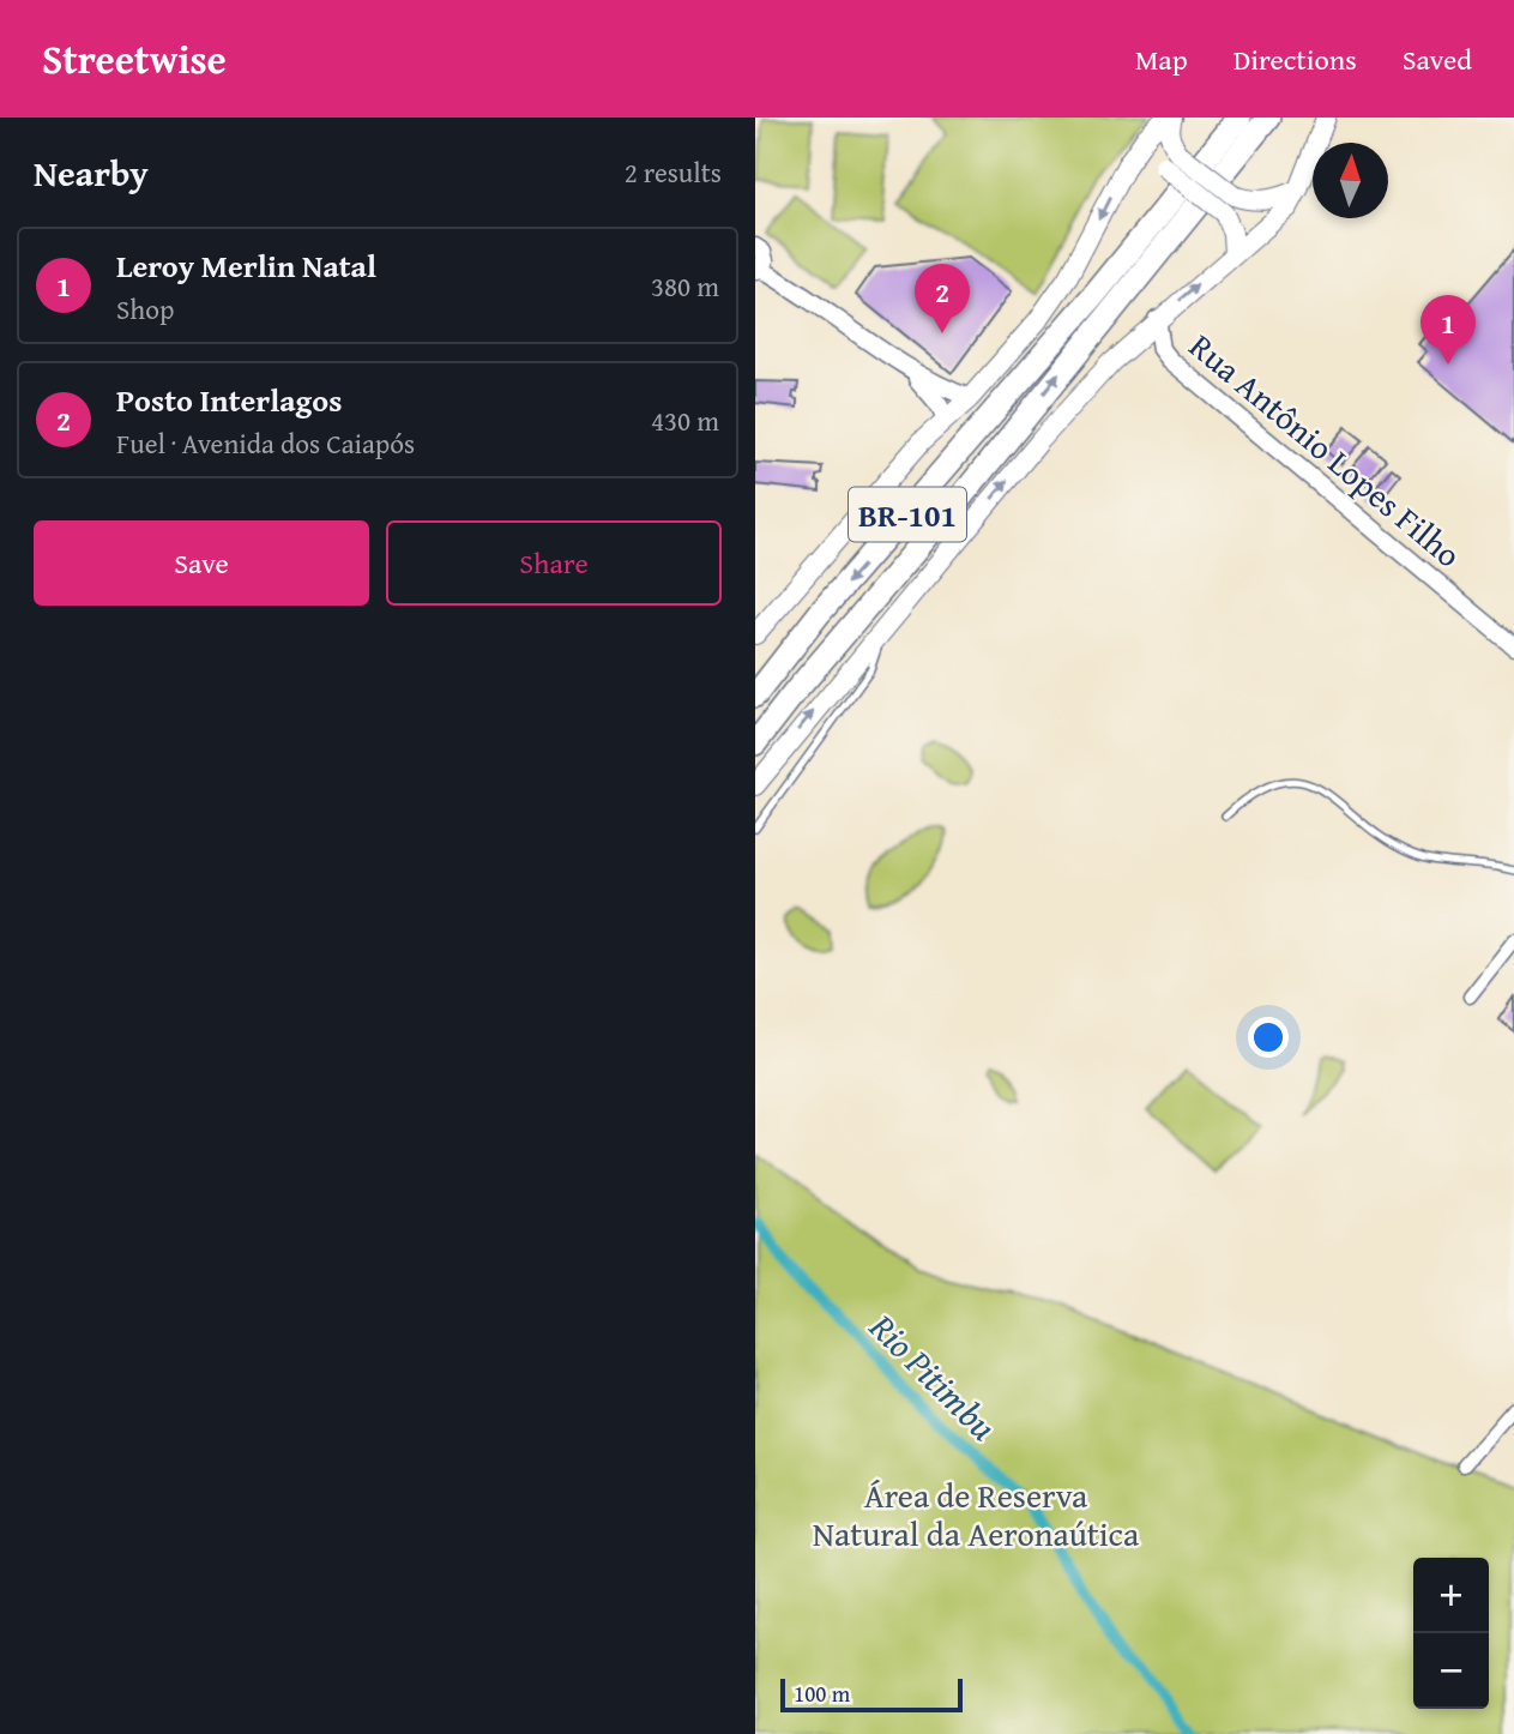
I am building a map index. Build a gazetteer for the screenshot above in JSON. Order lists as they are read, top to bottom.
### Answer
{
  "streets": {
    "highway": ["BR-101"],
    "street": ["Rua Antônio Lopes Filho"]
  },
  "water": ["Rio Pitimbu"],
  "parks": ["Área de Reserva Natural da Aeronaútica"],
  "scale_bar": "100 m",
  "north": "top",
  "page": {
    "header": "Streetwise",
    "nav": ["Map", "Directions", "Saved"],
    "heading": ["Nearby", "2 results"],
    "list": [
      {
        "mark": "1",
        "name": "Leroy Merlin Natal",
        "note": "Shop",
        "value": "380 m"
      },
      {
        "mark": "2",
        "name": "Posto Interlagos",
        "note": "Fuel · Avenida dos Caiapós",
        "value": "430 m"
      }
    ],
    "pins": ["2", "1"],
    "buttons": ["Save", "Share"],
    "map_buttons": ["+", "−"],
    "scale": "100 m"
  }
}
